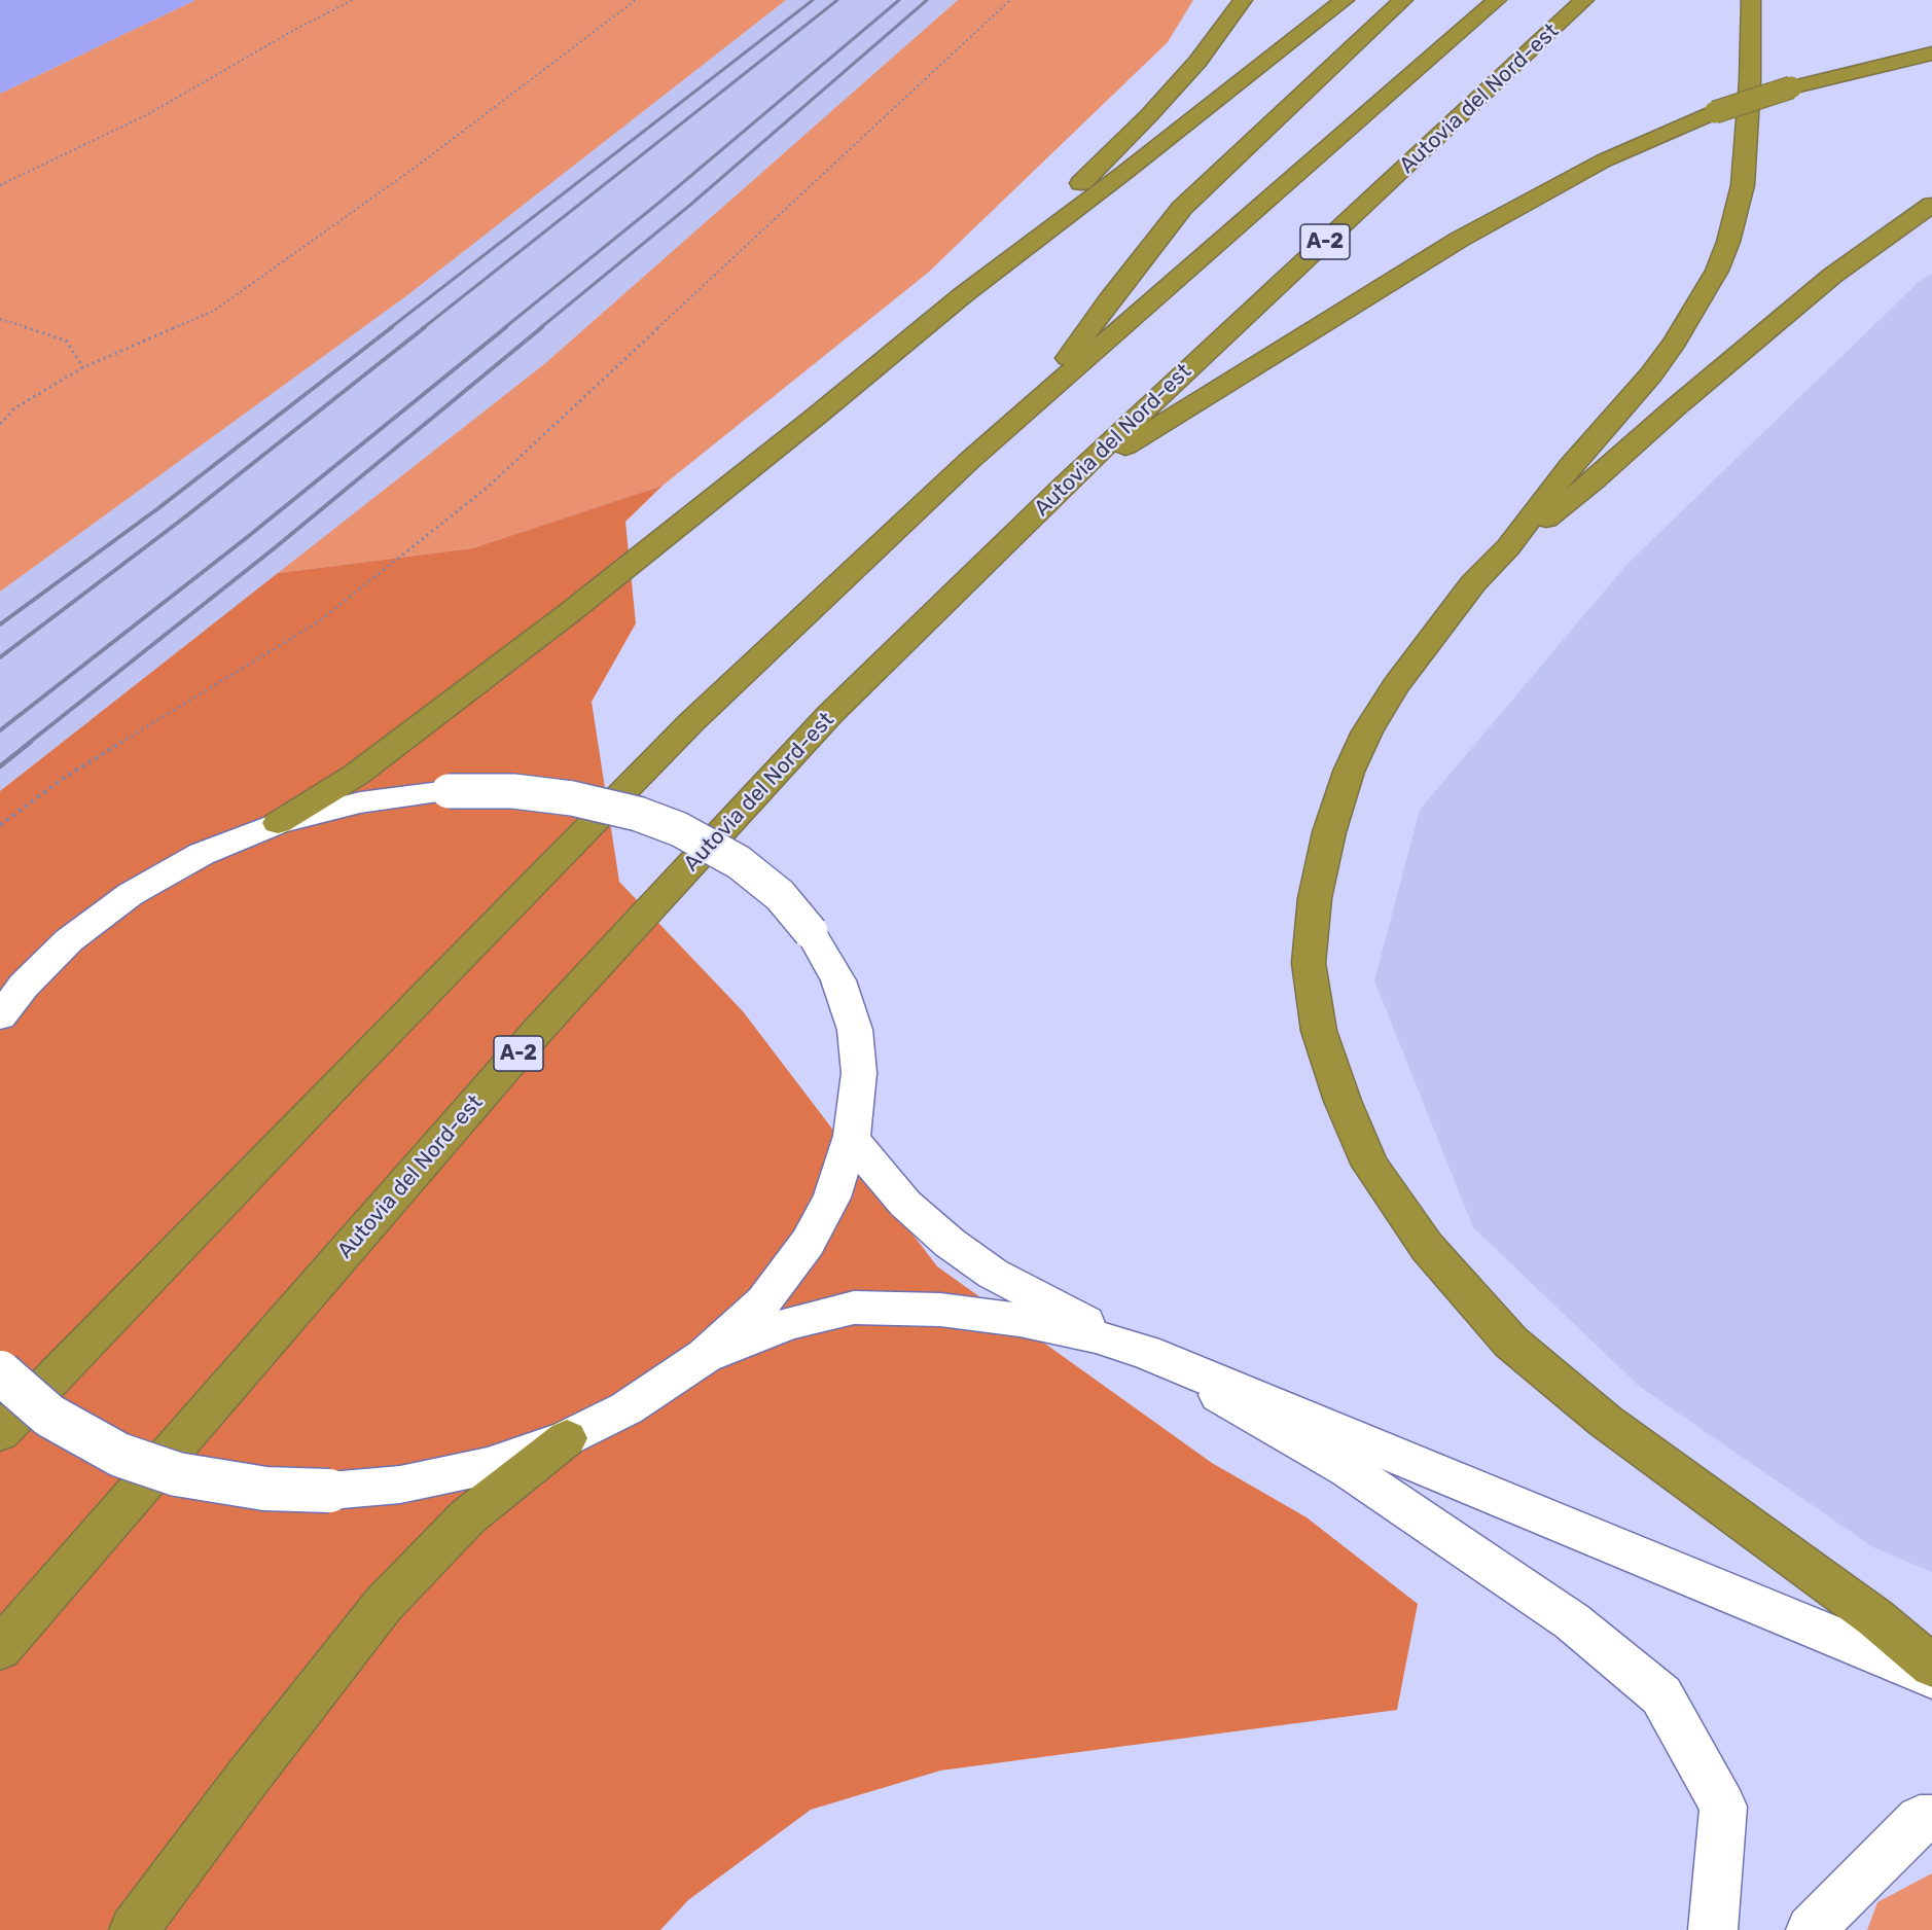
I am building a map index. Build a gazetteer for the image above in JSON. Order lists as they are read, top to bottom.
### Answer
{
  "streets": {
    "highway": ["Autovia del Nord-est", "A-2"]
  }
}
